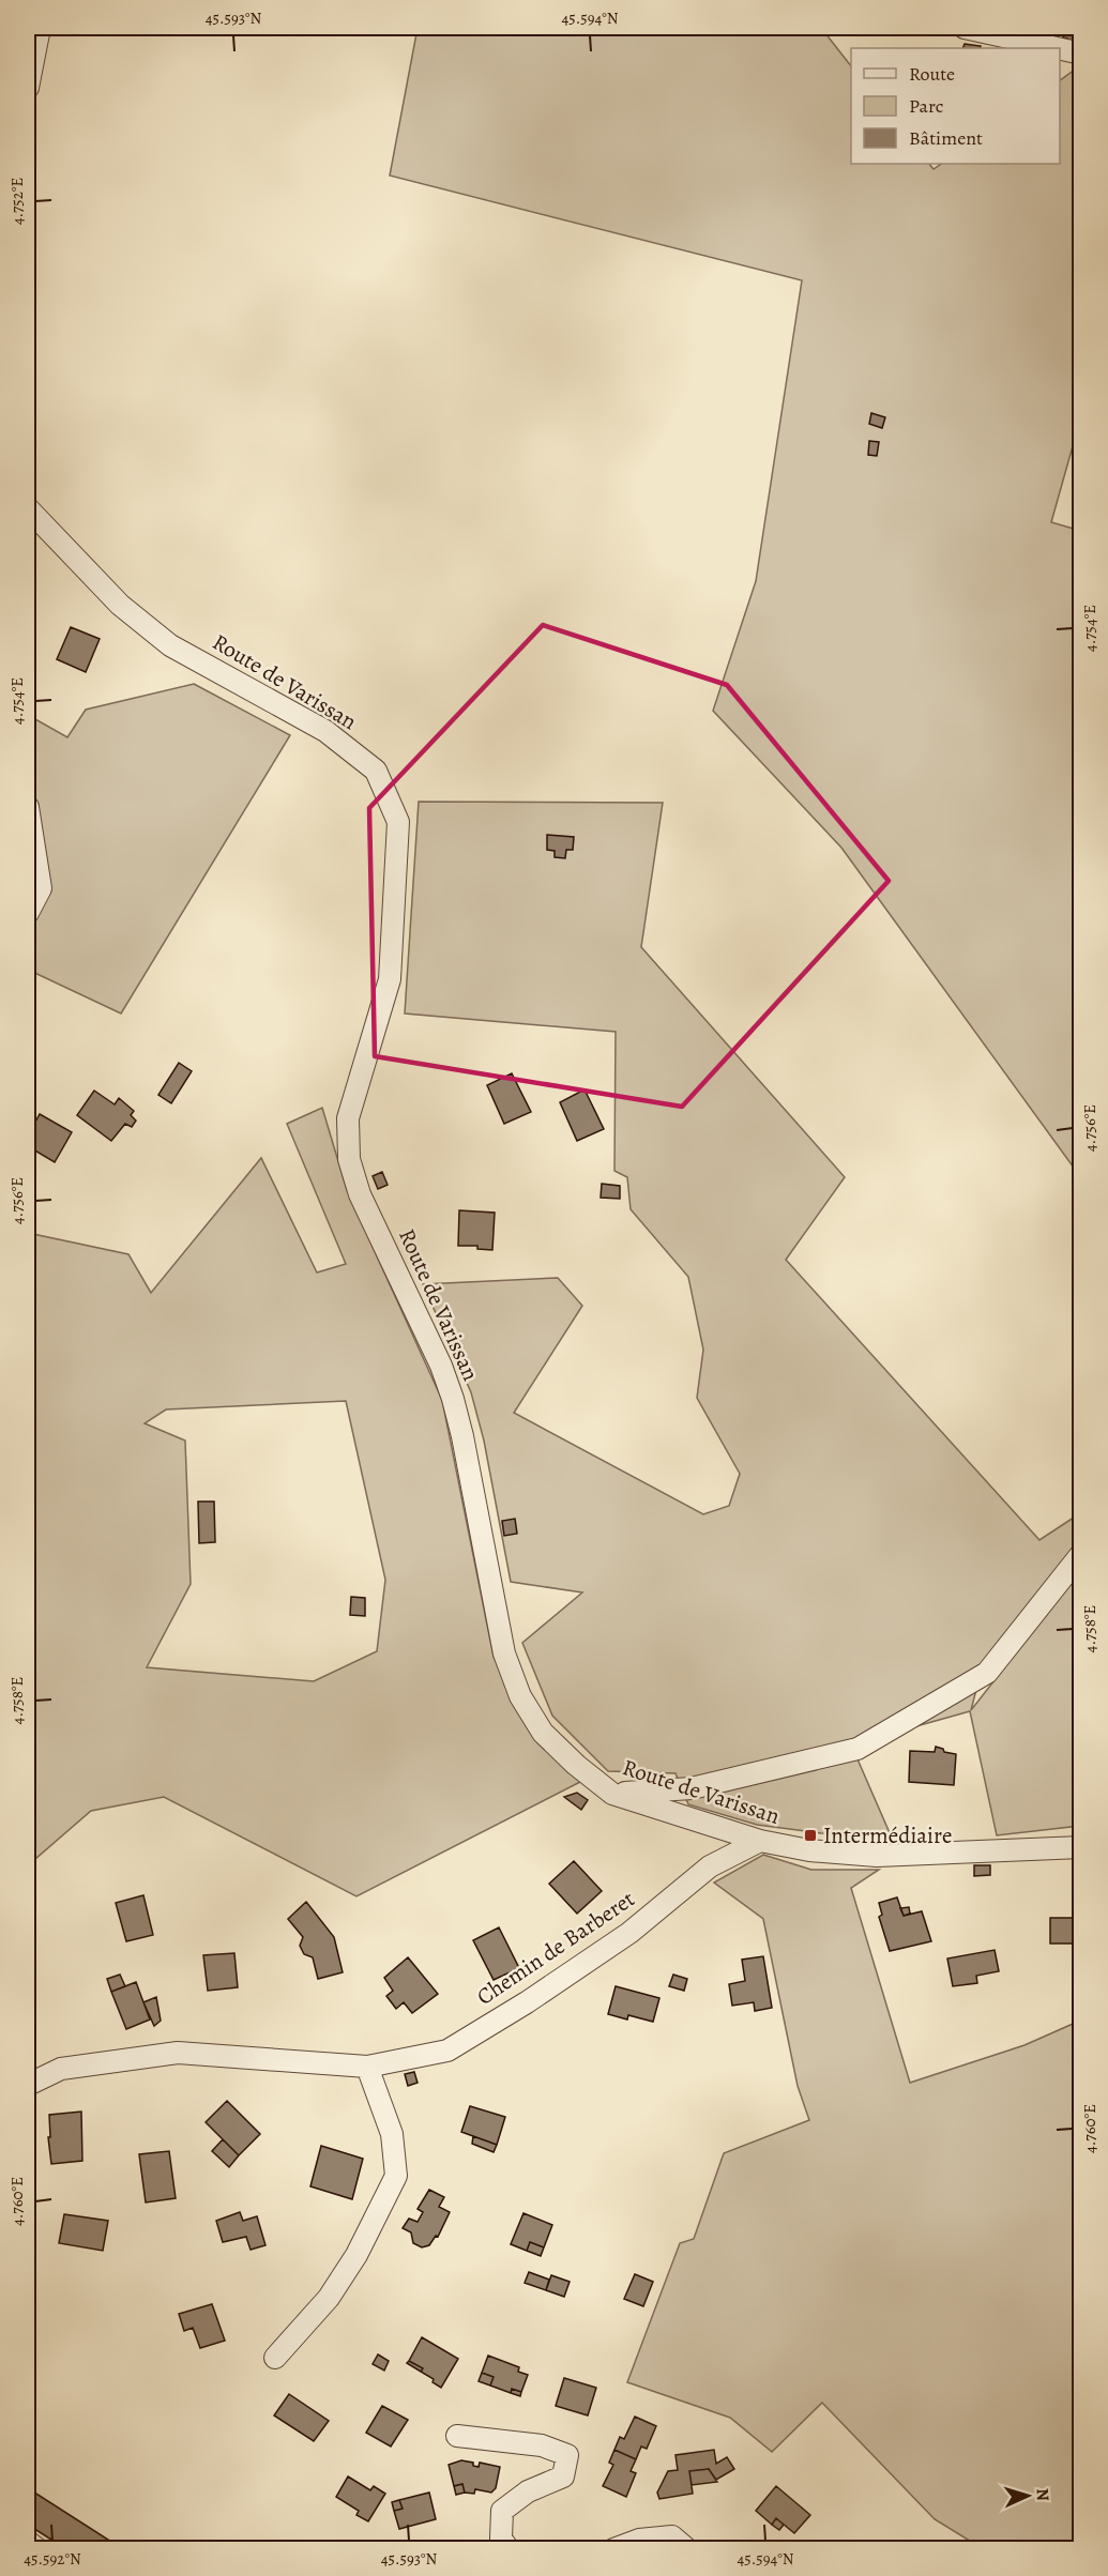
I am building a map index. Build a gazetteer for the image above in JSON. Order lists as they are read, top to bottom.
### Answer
{
  "streets": {
    "street": ["Route de Varissan", "Chemin de Barberet"]
  },
  "crossings": [
    ["Route de Varissan", "Chemin de Barberet"]
  ],
  "places": {
    "transit": ["Intermédiaire"]
  },
  "legend": ["Route", "Parc", "Bâtiment"],
  "north": "right",
  "coordinates": [
    "45.593°N",
    "45.594°N",
    "4.752°E",
    "4.754°E",
    "4.756°E",
    "4.758°E",
    "4.760°E",
    "45.592°N"
  ]
}
